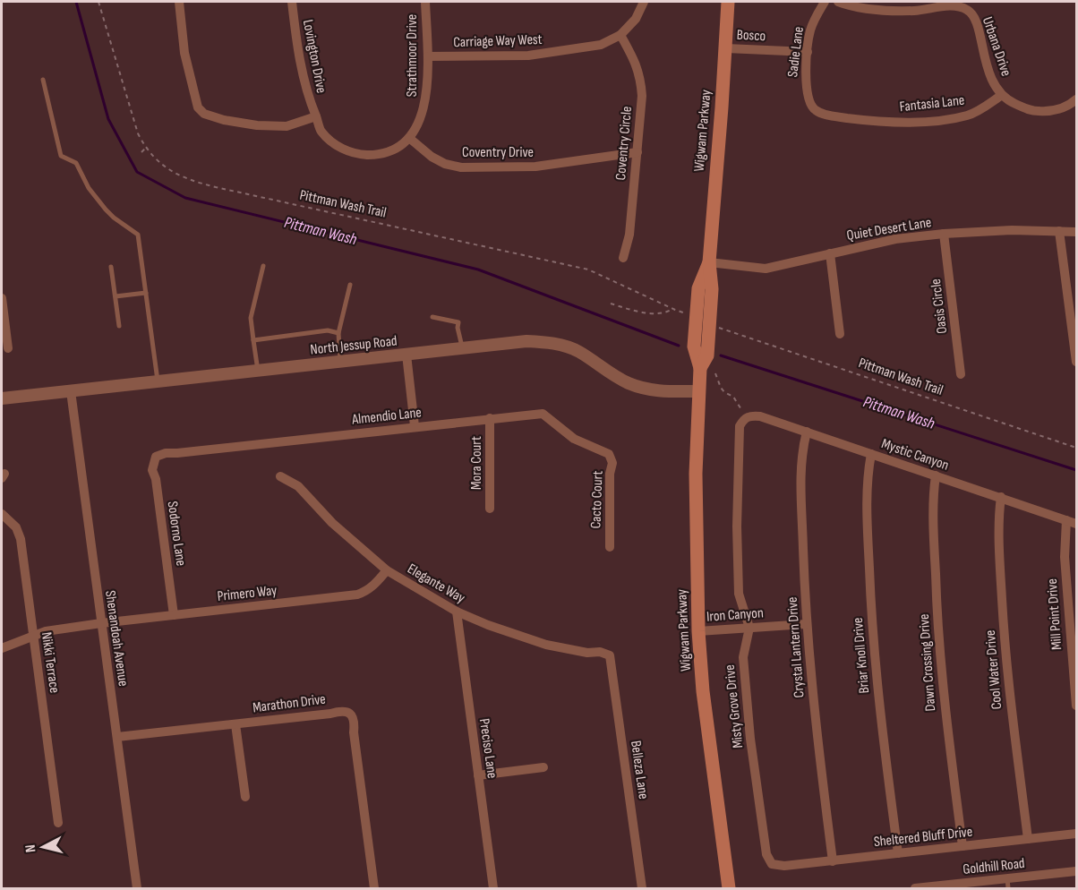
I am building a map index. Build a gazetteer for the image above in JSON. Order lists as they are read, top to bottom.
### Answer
{
  "streets": {
    "main road": ["Wigwam Parkway"],
    "street": [
      "Bosco",
      "Carriage Way West",
      "Urbana Drive",
      "Sadie Lane",
      "Strathmoor Drive",
      "Lovington Drive",
      "Fantasia Lane",
      "Coventry Circle",
      "Coventry Drive",
      "Quiet Desert Lane",
      "Oasis Circle",
      "North Jessup Road",
      "Almendio Lane",
      "Mystic Canyon",
      "Mora Court",
      "Cacto Court",
      "Sodorno Lane",
      "Elegante Way",
      "Primero Way",
      "Mill Point Drive",
      "Iron Canyon",
      "Shenandoah Avenue",
      "Crystal Lantern Drive",
      "Briar Knoll Drive",
      "Nikki Terrace",
      "Dawn Crossing Drive",
      "Cool Water Drive",
      "Marathon Drive",
      "Misty Grove Drive",
      "Preciso Lane",
      "Belleza Lane",
      "Sheltered Bluff Drive",
      "Goldhill Road"
    ],
    "path": ["Pittman Wash Trail"]
  },
  "crossings": [
    ["Bosco", "Sadie Lane"],
    ["Bosco", "Wigwam Parkway"],
    ["Carriage Way West", "Strathmoor Drive"],
    ["Carriage Way West", "Coventry Circle"],
    ["Urbana Drive", "Fantasia Lane"],
    ["Sadie Lane", "Fantasia Lane"],
    ["Strathmoor Drive", "Coventry Drive"],
    ["Wigwam Parkway", "Quiet Desert Lane"],
    ["Wigwam Parkway", "North Jessup Road"],
    ["Wigwam Parkway", "Iron Canyon"],
    ["Coventry Circle", "Coventry Drive"],
    ["Quiet Desert Lane", "Oasis Circle"],
    ["North Jessup Road", "Shenandoah Avenue"],
    ["Almendio Lane", "Mora Court"],
    ["Almendio Lane", "Cacto Court"],
    ["Almendio Lane", "Sodorno Lane"],
    ["Mystic Canyon", "Mill Point Drive"],
    ["Mystic Canyon", "Crystal Lantern Drive"],
    ["Mystic Canyon", "Briar Knoll Drive"],
    ["Mystic Canyon", "Dawn Crossing Drive"],
    ["Mystic Canyon", "Cool Water Drive"],
    ["Mystic Canyon", "Misty Grove Drive"],
    ["Sodorno Lane", "Primero Way"],
    ["Elegante Way", "Primero Way"],
    ["Elegante Way", "Preciso Lane"],
    ["Elegante Way", "Belleza Lane"],
    ["Primero Way", "Shenandoah Avenue"],
    ["Primero Way", "Nikki Terrace"],
    ["Iron Canyon", "Crystal Lantern Drive"],
    ["Iron Canyon", "Misty Grove Drive"],
    ["Shenandoah Avenue", "Marathon Drive"],
    ["Crystal Lantern Drive", "Sheltered Bluff Drive"],
    ["Briar Knoll Drive", "Sheltered Bluff Drive"],
    ["Dawn Crossing Drive", "Sheltered Bluff Drive"],
    ["Cool Water Drive", "Sheltered Bluff Drive"],
    ["Misty Grove Drive", "Sheltered Bluff Drive"]
  ],
  "water": ["Pittman Wash"],
  "north": "left"
}
